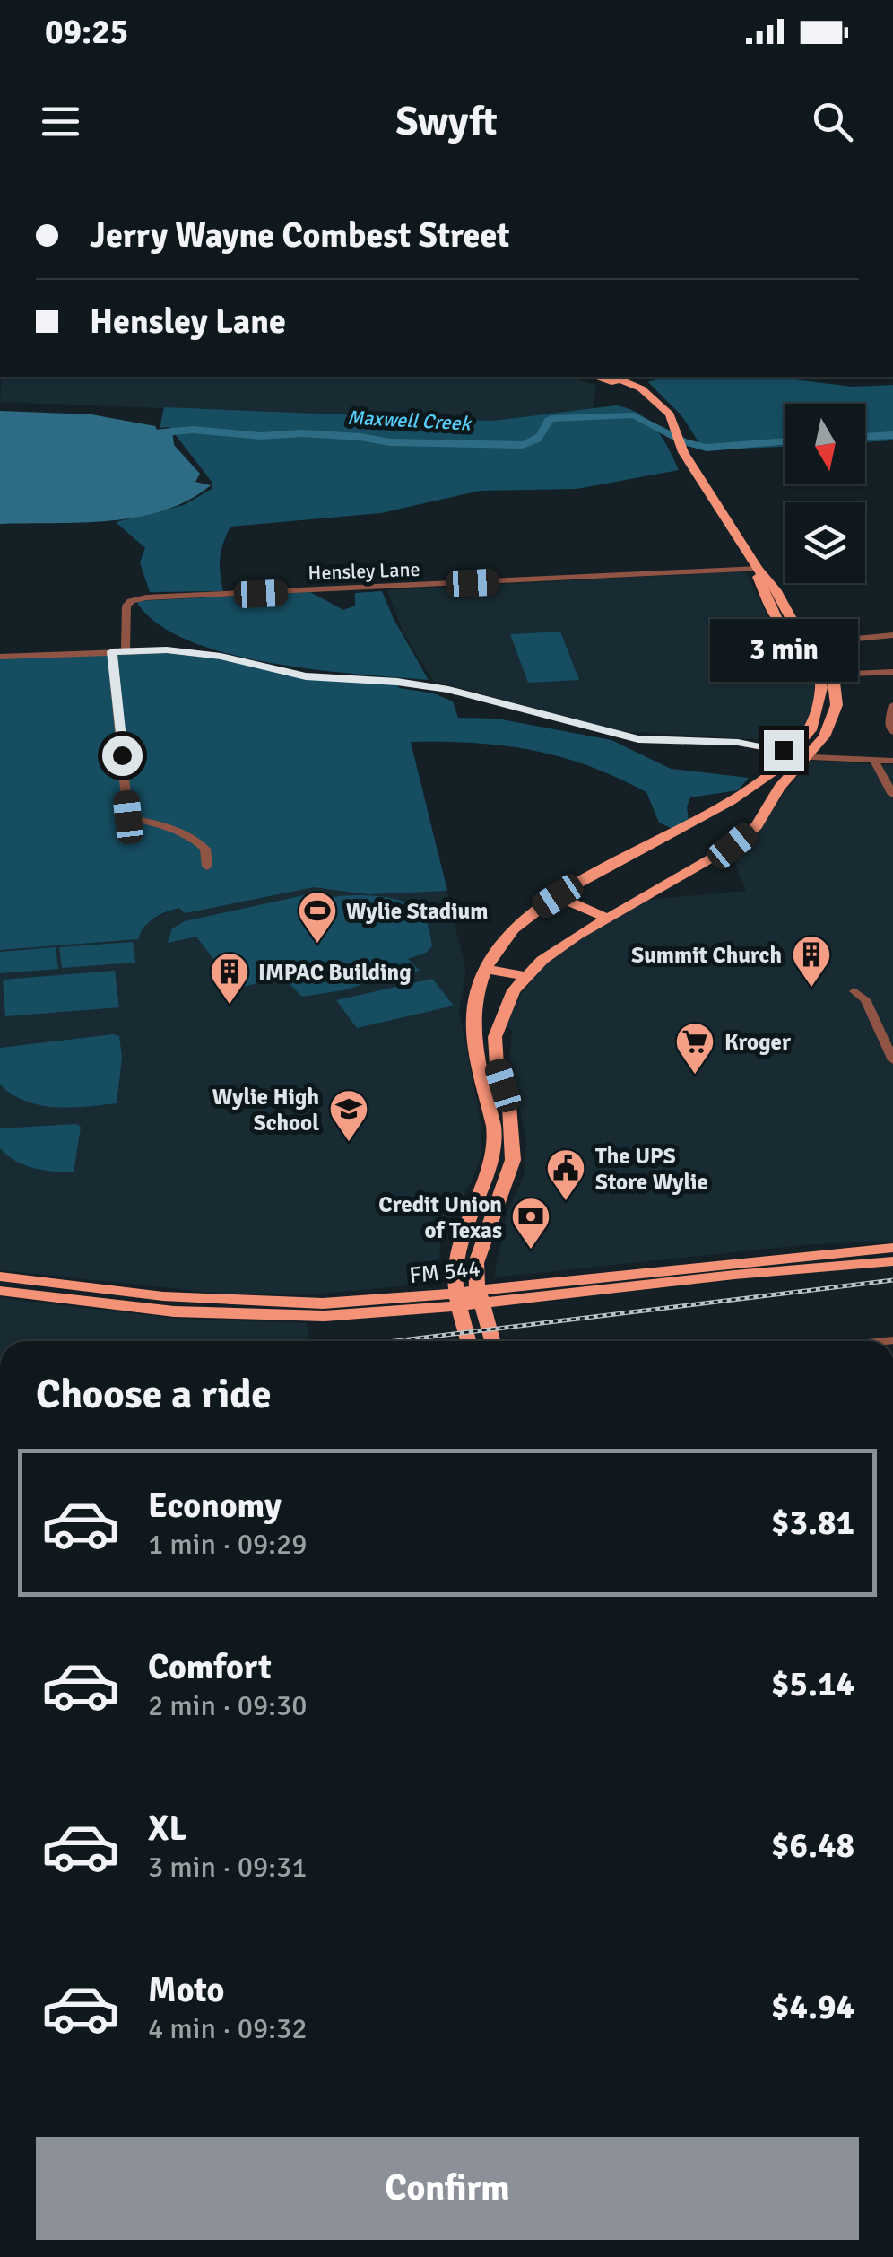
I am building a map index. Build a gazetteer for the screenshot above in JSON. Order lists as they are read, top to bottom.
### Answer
{
  "streets": {
    "main road": ["FM 544"],
    "street": ["Hensley Lane"]
  },
  "water": ["Maxwell Creek"],
  "places": {
    "sports": ["Wylie Stadium"],
    "building": ["Summit Church", "IMPAC Building"],
    "supermarket": ["Kroger"],
    "school or university": ["Wylie High School"],
    "public building": ["The UPS Store Wylie"],
    "bank": ["Credit Union of Texas"]
  },
  "north": "bottom",
  "page": {
    "status": "09:25",
    "header": "Swyft",
    "banner": ["Jerry Wayne Combest Street", "Hensley Lane"],
    "bubble": "3 min",
    "heading": "Choose a ride",
    "list": [
      {
        "name": "Economy",
        "note": "1 min · 09:29",
        "value": "$3.81"
      },
      {
        "name": "Comfort",
        "note": "2 min · 09:30",
        "value": "$5.14"
      },
      {
        "name": "XL",
        "note": "3 min · 09:31",
        "value": "$6.48"
      },
      {
        "name": "Moto",
        "note": "4 min · 09:32",
        "value": "$4.94"
      }
    ],
    "buttons": "Confirm"
  }
}
